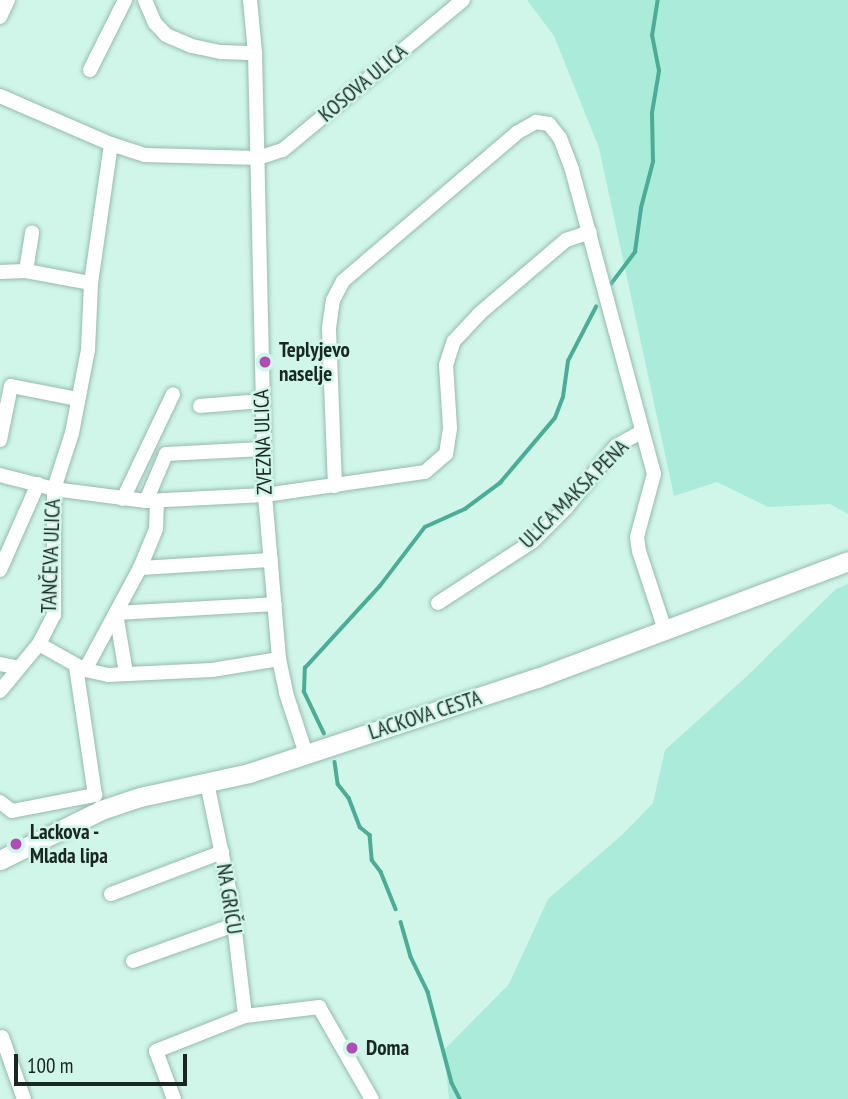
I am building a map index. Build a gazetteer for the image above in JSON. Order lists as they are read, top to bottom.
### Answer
{
  "streets": {
    "street": [
      "KOSOVA ULICA",
      "ZVEZNA ULICA",
      "ULICA MAKSA PENA",
      "TANČEVA ULICA",
      "LACKOVA CESTA",
      "NA GRIČU"
    ]
  },
  "crossings": [
    ["KOSOVA ULICA", "ZVEZNA ULICA"],
    ["ZVEZNA ULICA", "LACKOVA CESTA"],
    ["LACKOVA CESTA", "NA GRIČU"]
  ],
  "places": ["Teplyjevo naselje", "Lackova - Mlada lipa", "Doma"],
  "scale_bar": "100 m"
}
